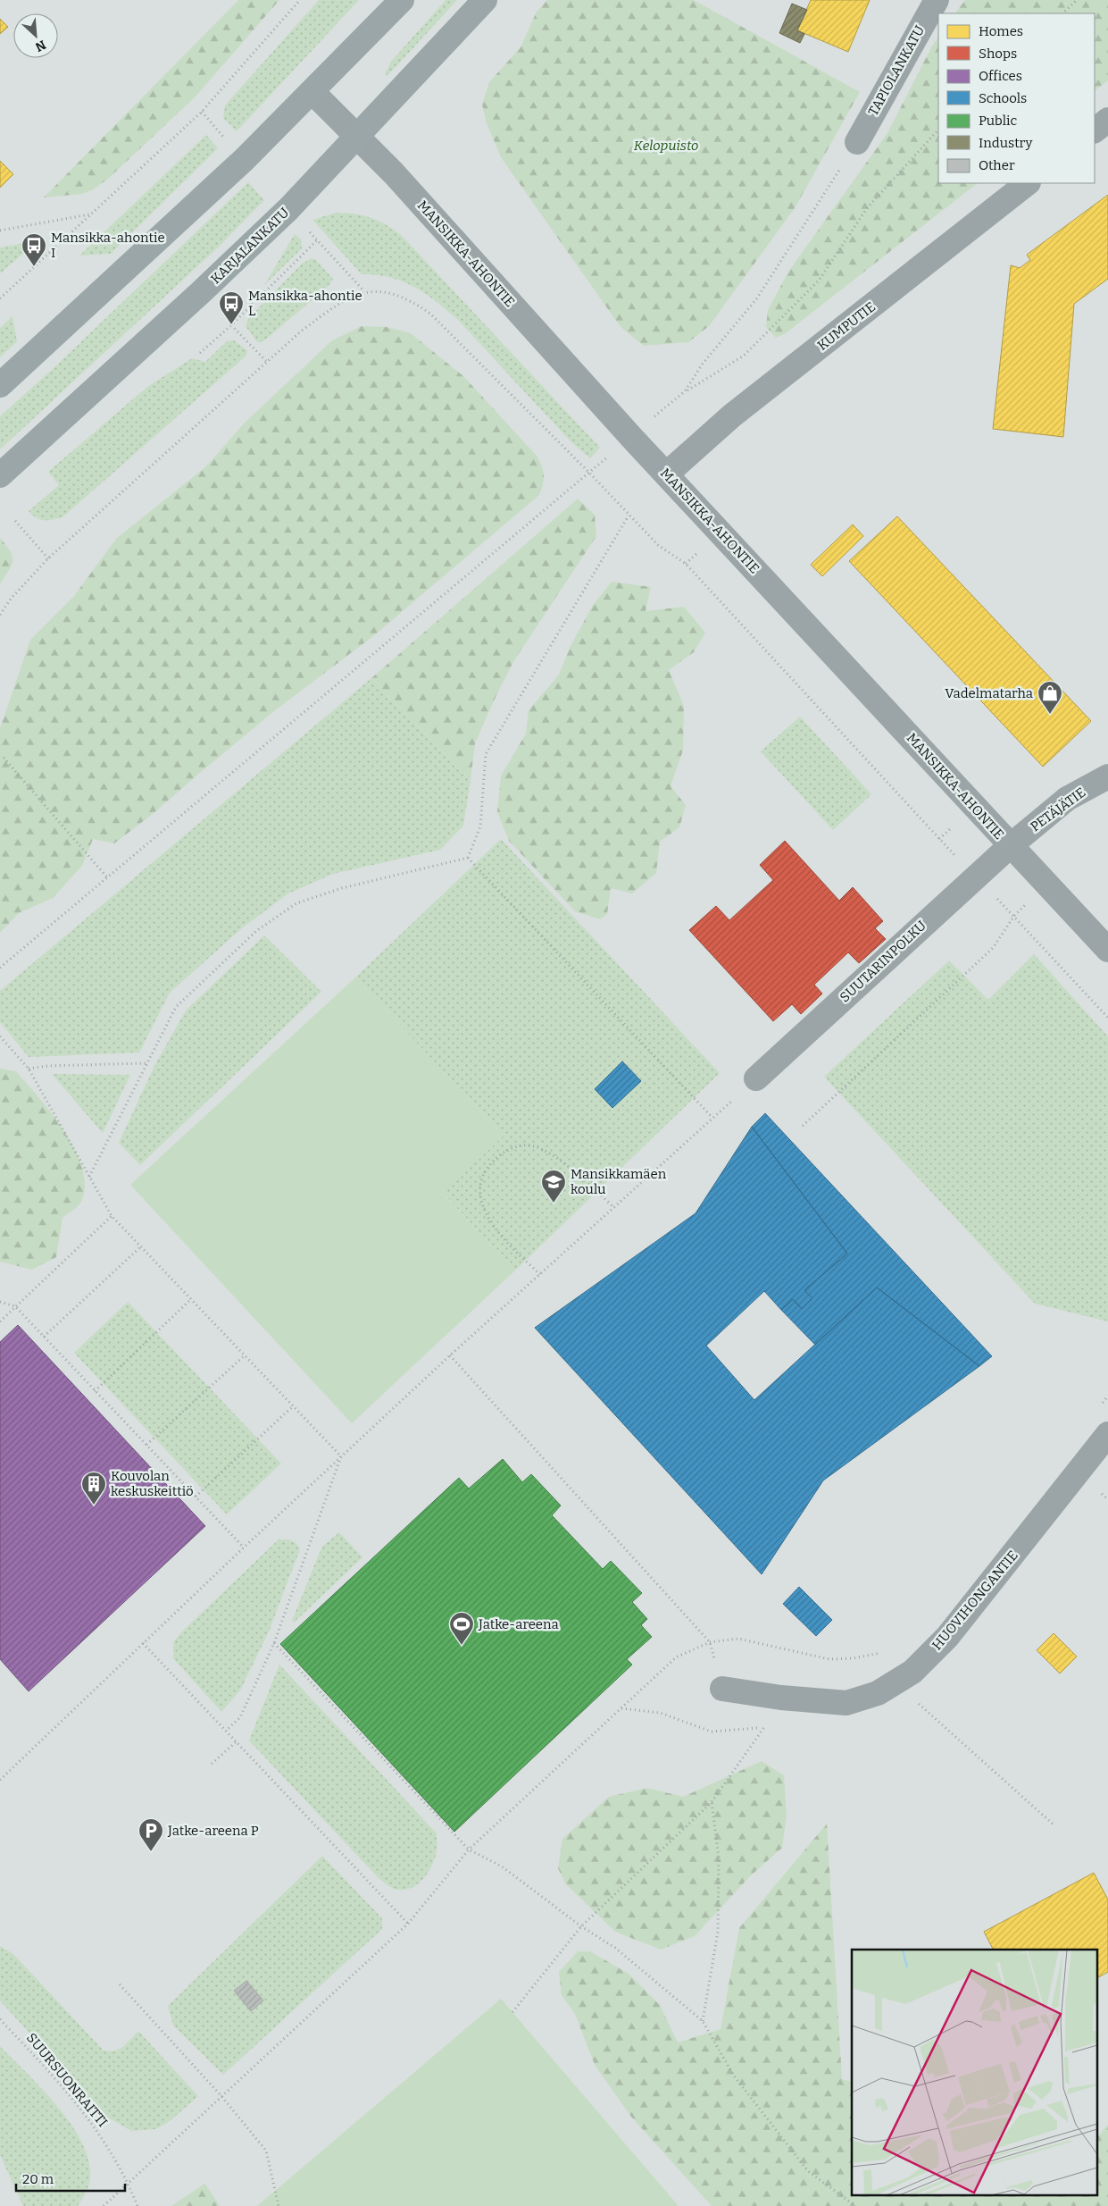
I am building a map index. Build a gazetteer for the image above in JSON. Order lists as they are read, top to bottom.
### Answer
{
  "streets": {
    "main road": ["KARJALANKATU"],
    "street": [
      "TAPIOLANKATU",
      "MANSIKKA-AHONTIE",
      "KUMPUTIE",
      "PETÄJÄTIE",
      "SUUTARINPOLKU",
      "HUOVIHONGANTIE"
    ],
    "path": ["SUURSUONRAITTI"]
  },
  "crossings": [
    ["KARJALANKATU", "MANSIKKA-AHONTIE"],
    ["MANSIKKA-AHONTIE", "KUMPUTIE"],
    ["MANSIKKA-AHONTIE", "PETÄJÄTIE"],
    ["MANSIKKA-AHONTIE", "SUUTARINPOLKU"],
    ["PETÄJÄTIE", "SUUTARINPOLKU"]
  ],
  "parks": ["Kelopuisto"],
  "places": {
    "bus stop": ["Mansikka-ahontie I", "Mansikka-ahontie L"],
    "shop": ["Vadelmatarha"],
    "school or university": ["Mansikkamäen koulu"],
    "building": ["Kouvolan keskuskeittiö"],
    "sports": ["Jatke-areena"],
    "parking": ["Jatke-areena P"]
  },
  "legend": [
    "Homes",
    "Shops",
    "Offices",
    "Schools",
    "Public",
    "Industry",
    "Other"
  ],
  "scale_bar": "20 m",
  "north": "bottom right"
}
